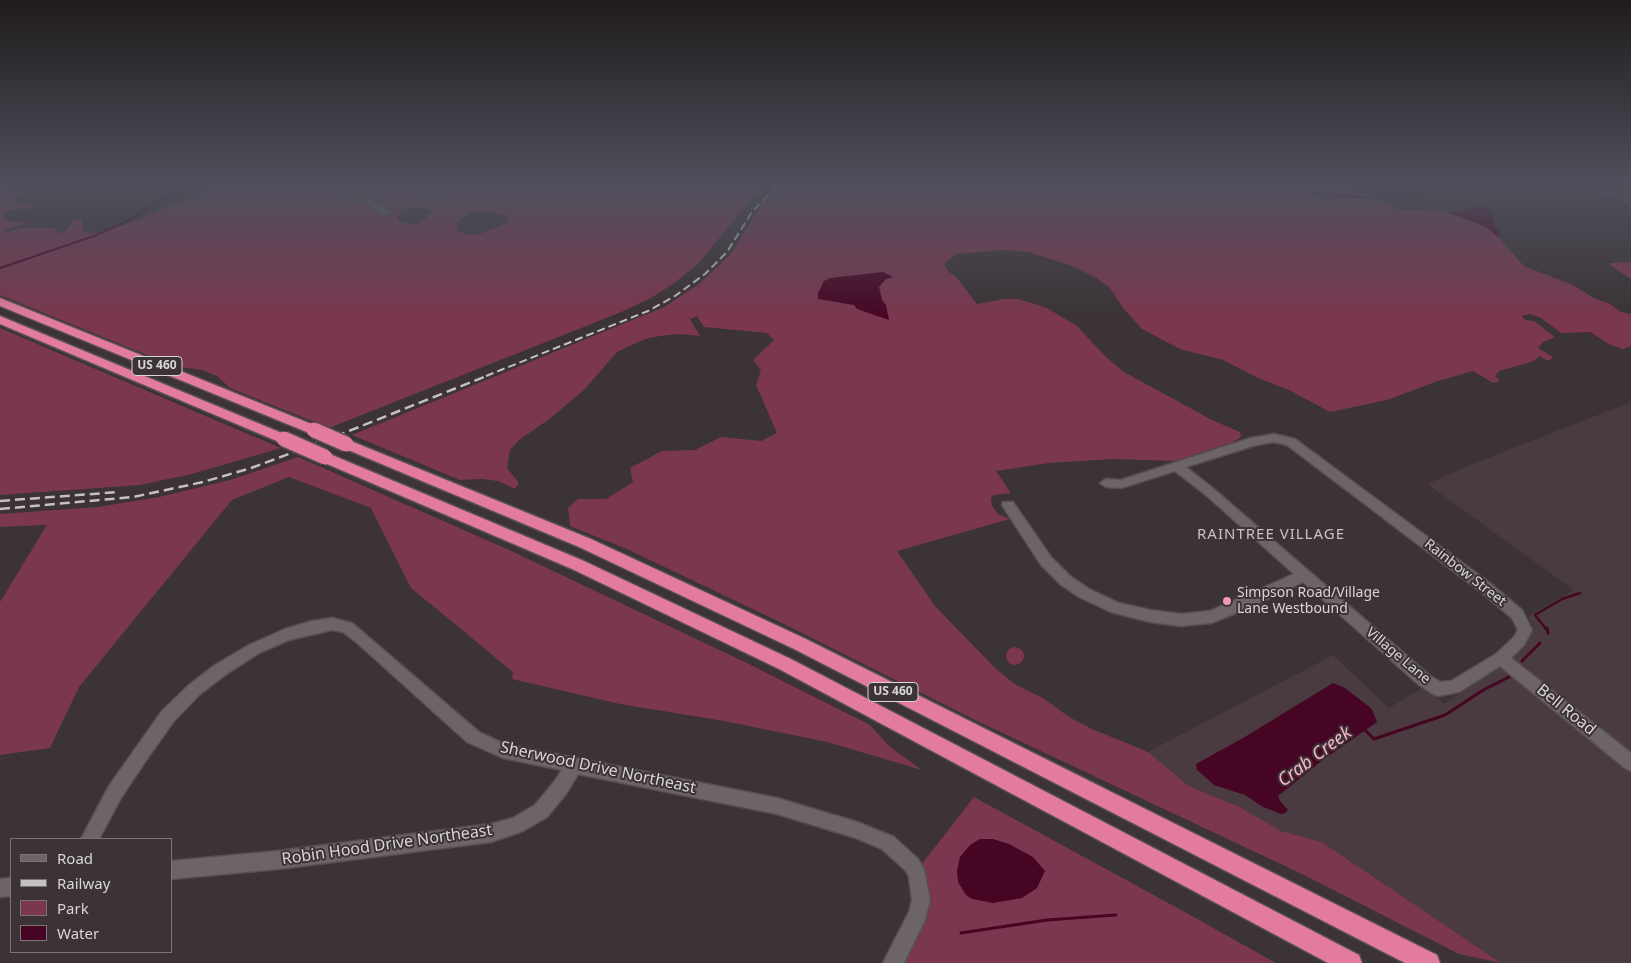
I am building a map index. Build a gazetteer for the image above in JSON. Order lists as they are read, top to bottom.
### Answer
{
  "streets": {
    "highway": ["US 460"],
    "street": [
      "Rainbow Street",
      "Village Lane",
      "Bell Road",
      "Sherwood Drive Northeast",
      "Robin Hood Drive Northeast"
    ]
  },
  "crossings": [
    ["Rainbow Street", "Village Lane"],
    ["Rainbow Street", "Bell Road"],
    ["Sherwood Drive Northeast", "Robin Hood Drive Northeast"]
  ],
  "districts": ["RAINTREE VILLAGE"],
  "water": ["Crab Creek"],
  "places": ["Simpson Road/Village Lane Westbound"],
  "legend": [
    "Road",
    "Railway",
    "Park",
    "Water"
  ]
}
